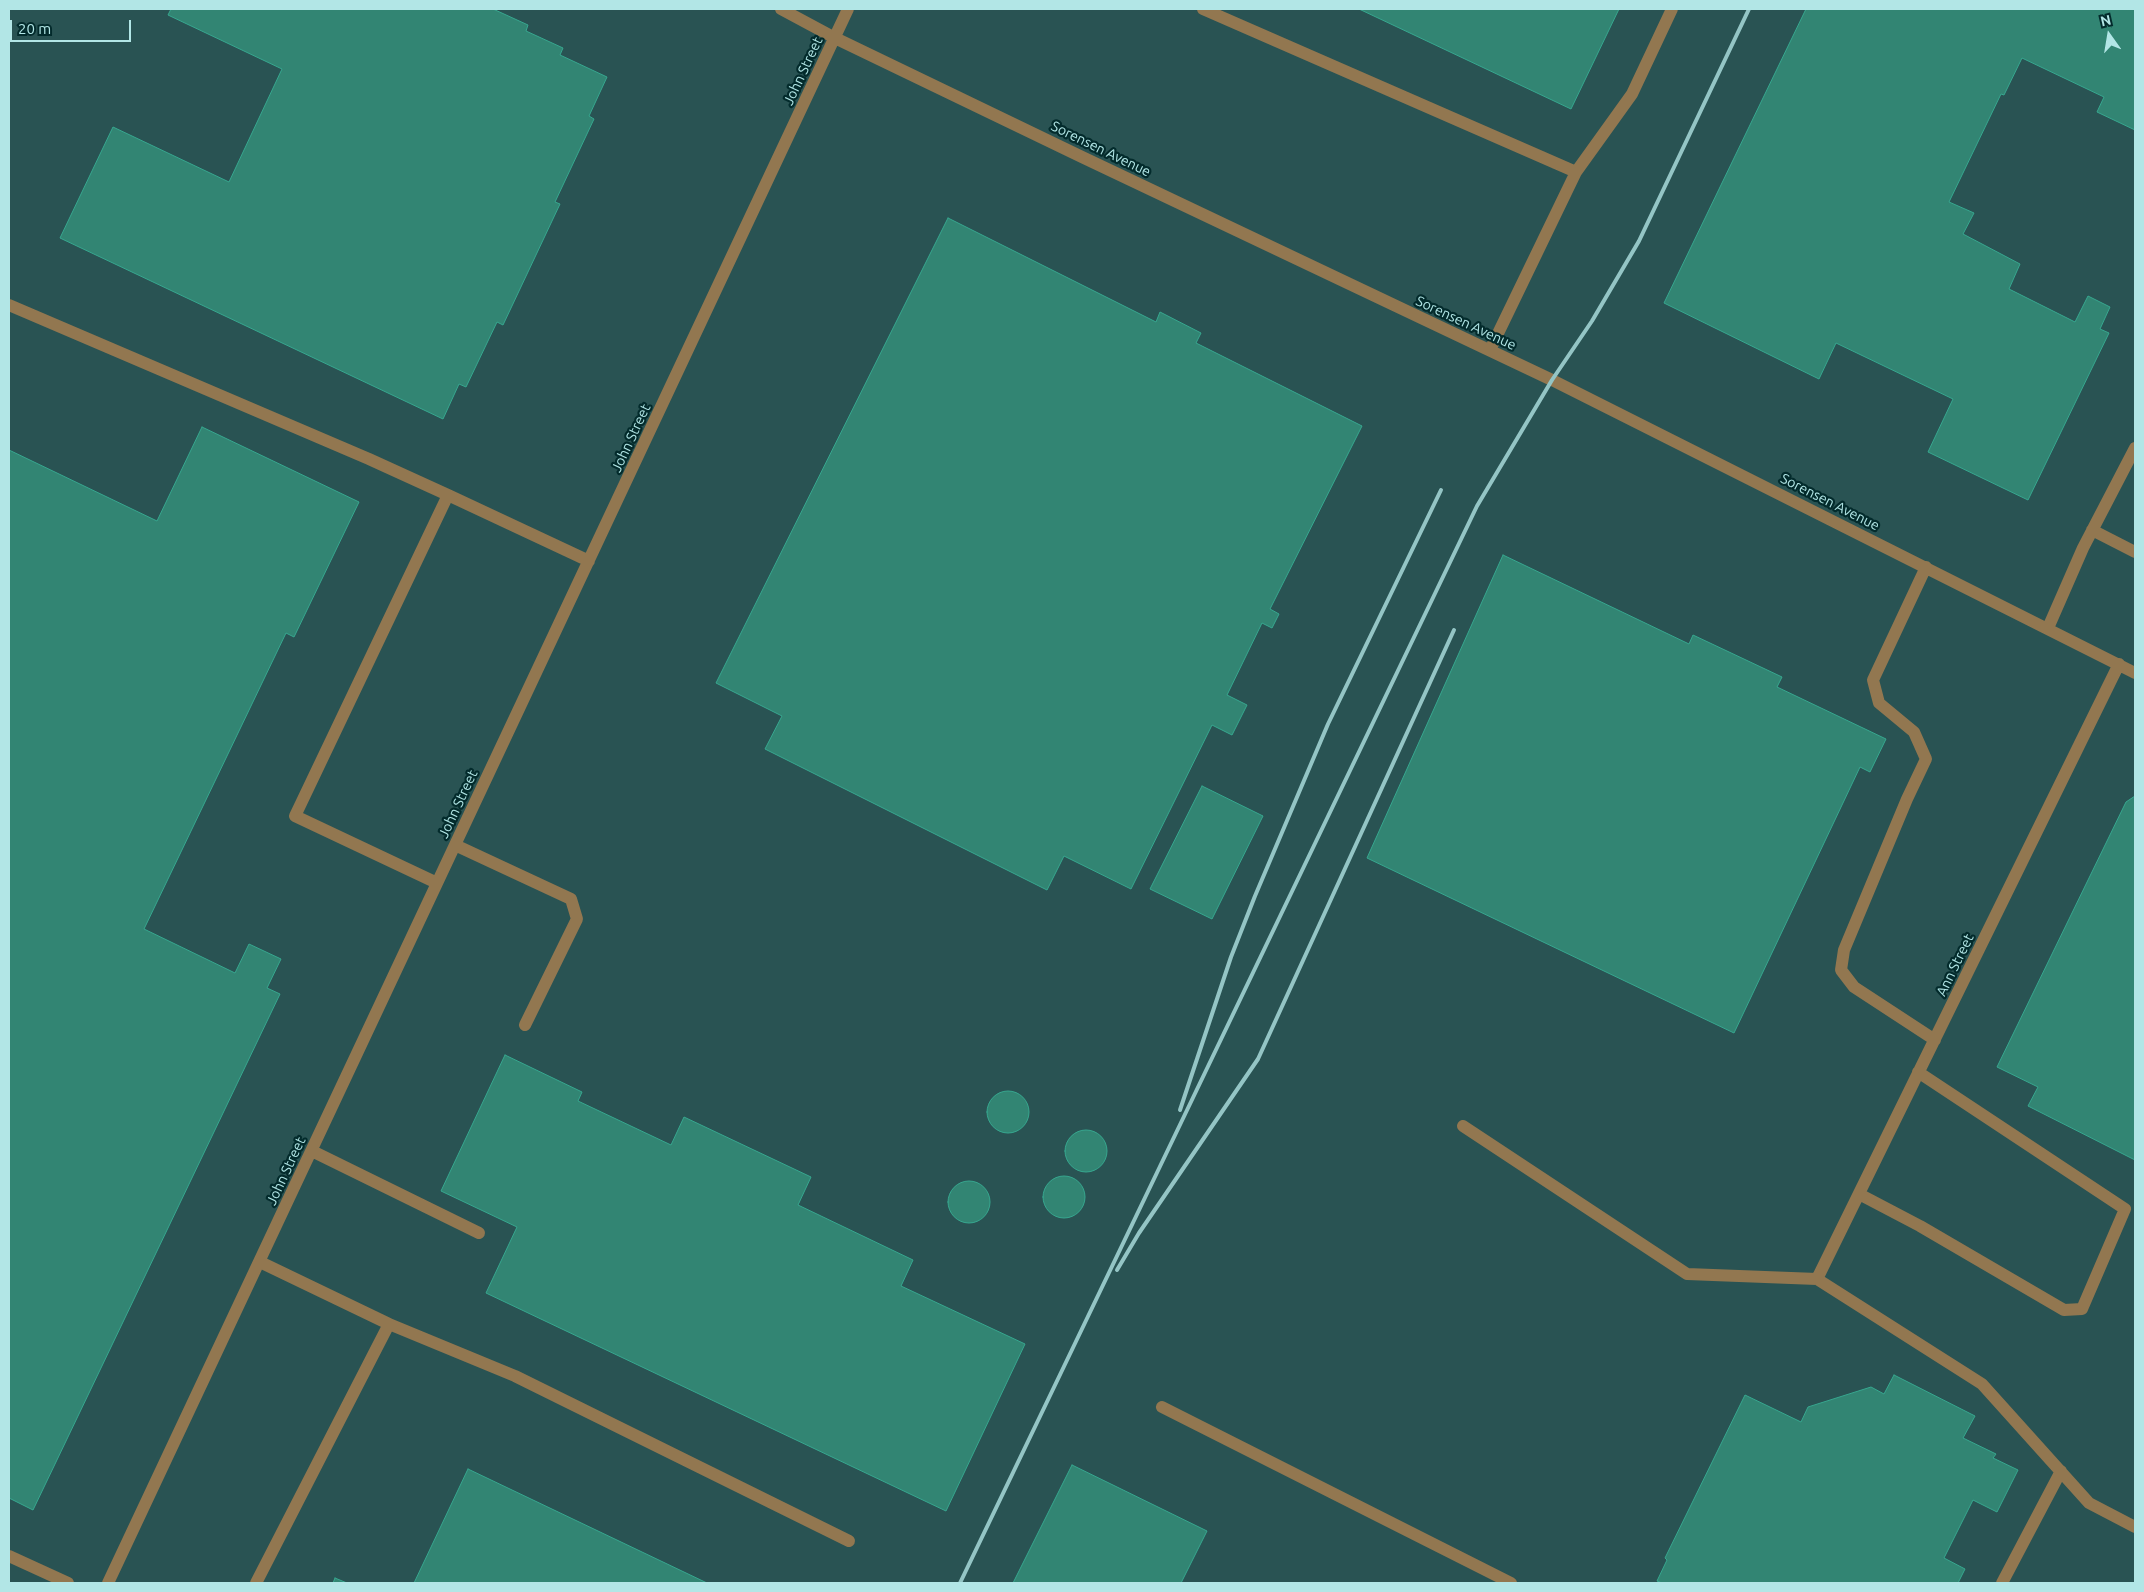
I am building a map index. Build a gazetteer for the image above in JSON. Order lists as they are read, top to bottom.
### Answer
{
  "streets": {
    "street": ["John Street", "Sorensen Avenue", "Ann Street"]
  },
  "crossings": [
    ["John Street", "Sorensen Avenue"],
    ["Sorensen Avenue", "Ann Street"]
  ],
  "scale_bar": "20 m",
  "north": "top"
}
